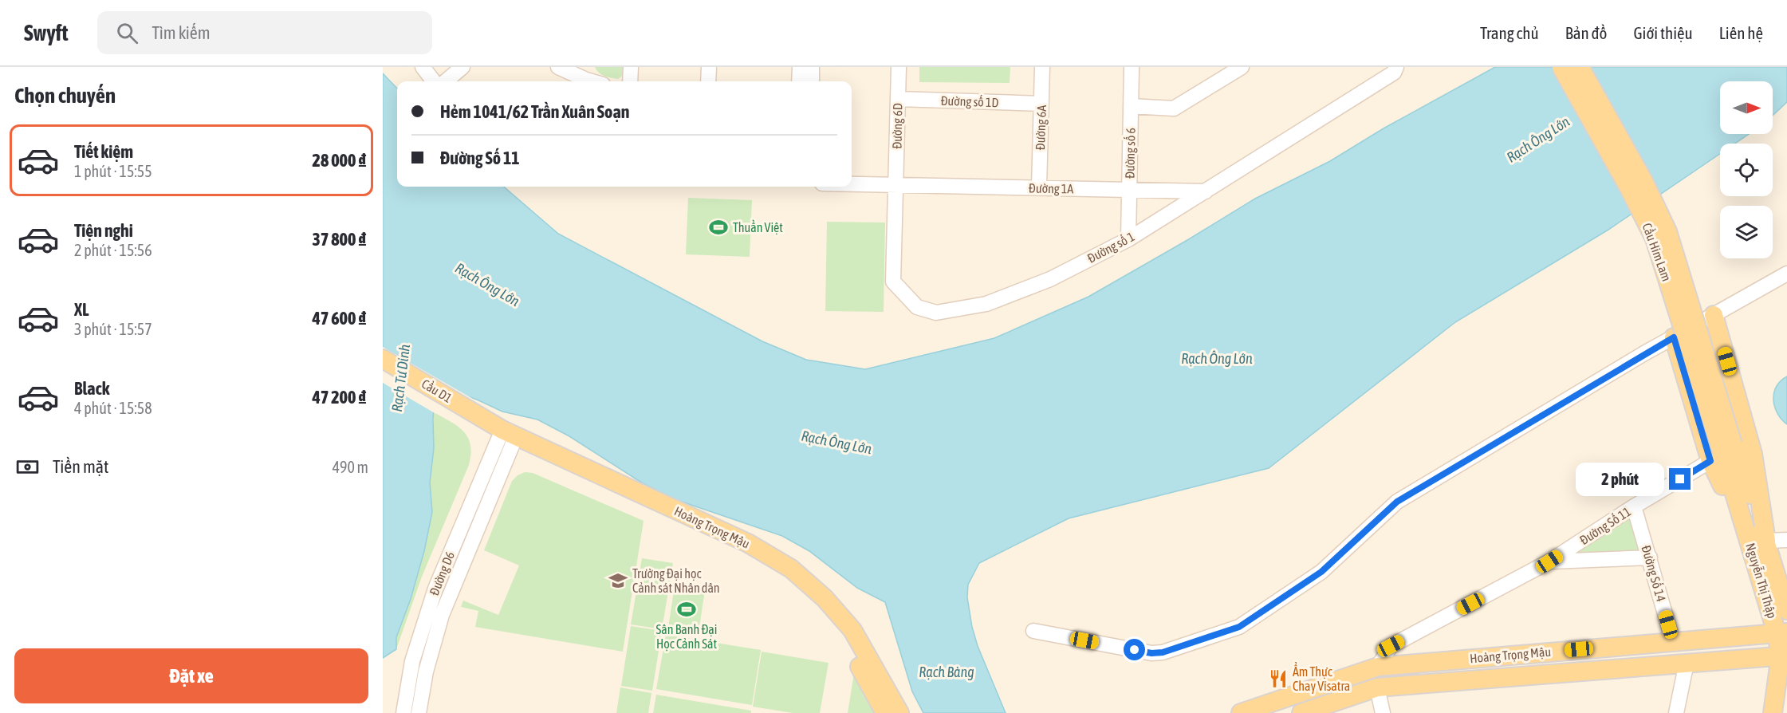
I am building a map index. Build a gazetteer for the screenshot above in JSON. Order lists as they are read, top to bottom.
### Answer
{
  "streets": {
    "main road": [
      "Cầu Him Lam",
      "Cầu D1",
      "Hoàng Trọng Mậu",
      "Nguyễn Thị Thập"
    ],
    "street": [
      "Đường số 1D",
      "Đường 6D",
      "Đường 6A",
      "Đường số 6",
      "Đường 1A",
      "Đường số 1",
      "Đường Số 11",
      "Đường D6",
      "Đường Số 14"
    ]
  },
  "crossings": [
    ["Đường số 1D", "Đường 6D"],
    ["Đường số 1D", "Đường 6A"],
    ["Đường 6D", "Đường 1A"],
    ["Đường 6D", "Đường số 1"],
    ["Đường 6A", "Đường 1A"],
    ["Đường số 6", "Đường 1A"],
    ["Đường số 6", "Đường số 1"],
    ["Đường 1A", "Đường số 1"],
    ["Cầu Him Lam", "Đường Số 11"],
    ["Cầu Him Lam", "Nguyễn Thị Thập"],
    ["Cầu D1", "Hoàng Trọng Mậu"],
    ["Đường Số 11", "Hoàng Trọng Mậu"],
    ["Đường Số 11", "Đường Số 14"],
    ["Đường Số 11", "Nguyễn Thị Thập"],
    ["Hoàng Trọng Mậu", "Đường D6"],
    ["Hoàng Trọng Mậu", "Đường Số 14"],
    ["Hoàng Trọng Mậu", "Nguyễn Thị Thập"]
  ],
  "water": ["Rạch Ông Lớn", "Rạch Tư Dinh", "Rạch Bàng"],
  "places": {
    "sports": ["Thuần Việt", "Sân Banh Đại Học Cảnh Sát"],
    "school or university": ["Trường Đại học Cảnh sát Nhân dân"],
    "restaurant": ["Ẩm Thực Chay Visatra"]
  },
  "north": "right",
  "page": {
    "header": "Swyft",
    "search": "Tìm kiếm",
    "nav": [
      "Trang chủ",
      "Bản đồ",
      "Giới thiệu",
      "Liên hệ"
    ],
    "heading": "Chọn chuyến",
    "banner": ["Hẻm 1041/62 Trần Xuân Soạn", "Đường Số 11"],
    "list": [
      {
        "name": "Tiết kiệm",
        "note": "1 phút · 15:55",
        "value": "28 000 ₫"
      },
      {
        "name": "Tiện nghi",
        "note": "2 phút · 15:56",
        "value": "37 800 ₫"
      },
      {
        "name": "XL",
        "note": "3 phút · 15:57",
        "value": "47 600 ₫"
      },
      {
        "name": "Black",
        "note": "4 phút · 15:58",
        "value": "47 200 ₫"
      }
    ],
    "pay": ["Tiền mặt", "490 m"],
    "bubble": "2 phút",
    "buttons": "Đặt xe"
  }
}
